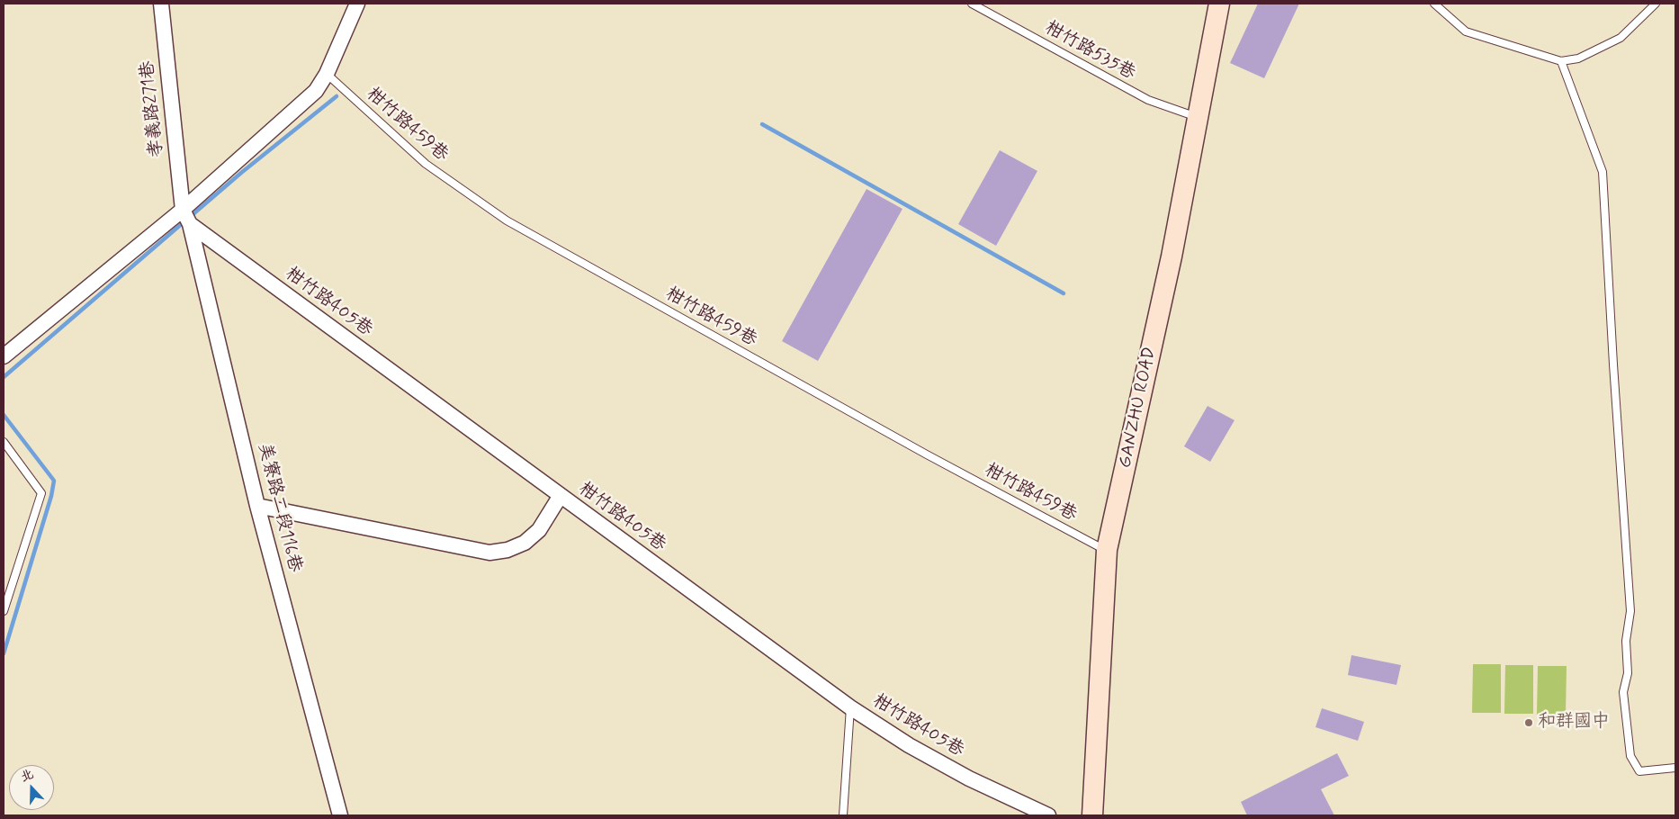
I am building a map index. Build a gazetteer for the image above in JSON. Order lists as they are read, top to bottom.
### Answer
{
  "streets": {
    "street": [
      "孝義路271巷",
      "柑竹路405巷",
      "GANZHU ROAD",
      "美寮路二段116巷"
    ],
    "lane": ["柑竹路535巷", "柑竹路459巷"]
  },
  "crossings": [
    ["柑竹路535巷", "GANZHU ROAD"],
    ["孝義路271巷", "美寮路二段116巷"],
    ["柑竹路459巷", "GANZHU ROAD"],
    ["柑竹路405巷", "美寮路二段116巷"]
  ],
  "places": ["和群國中"],
  "north": "top"
}
